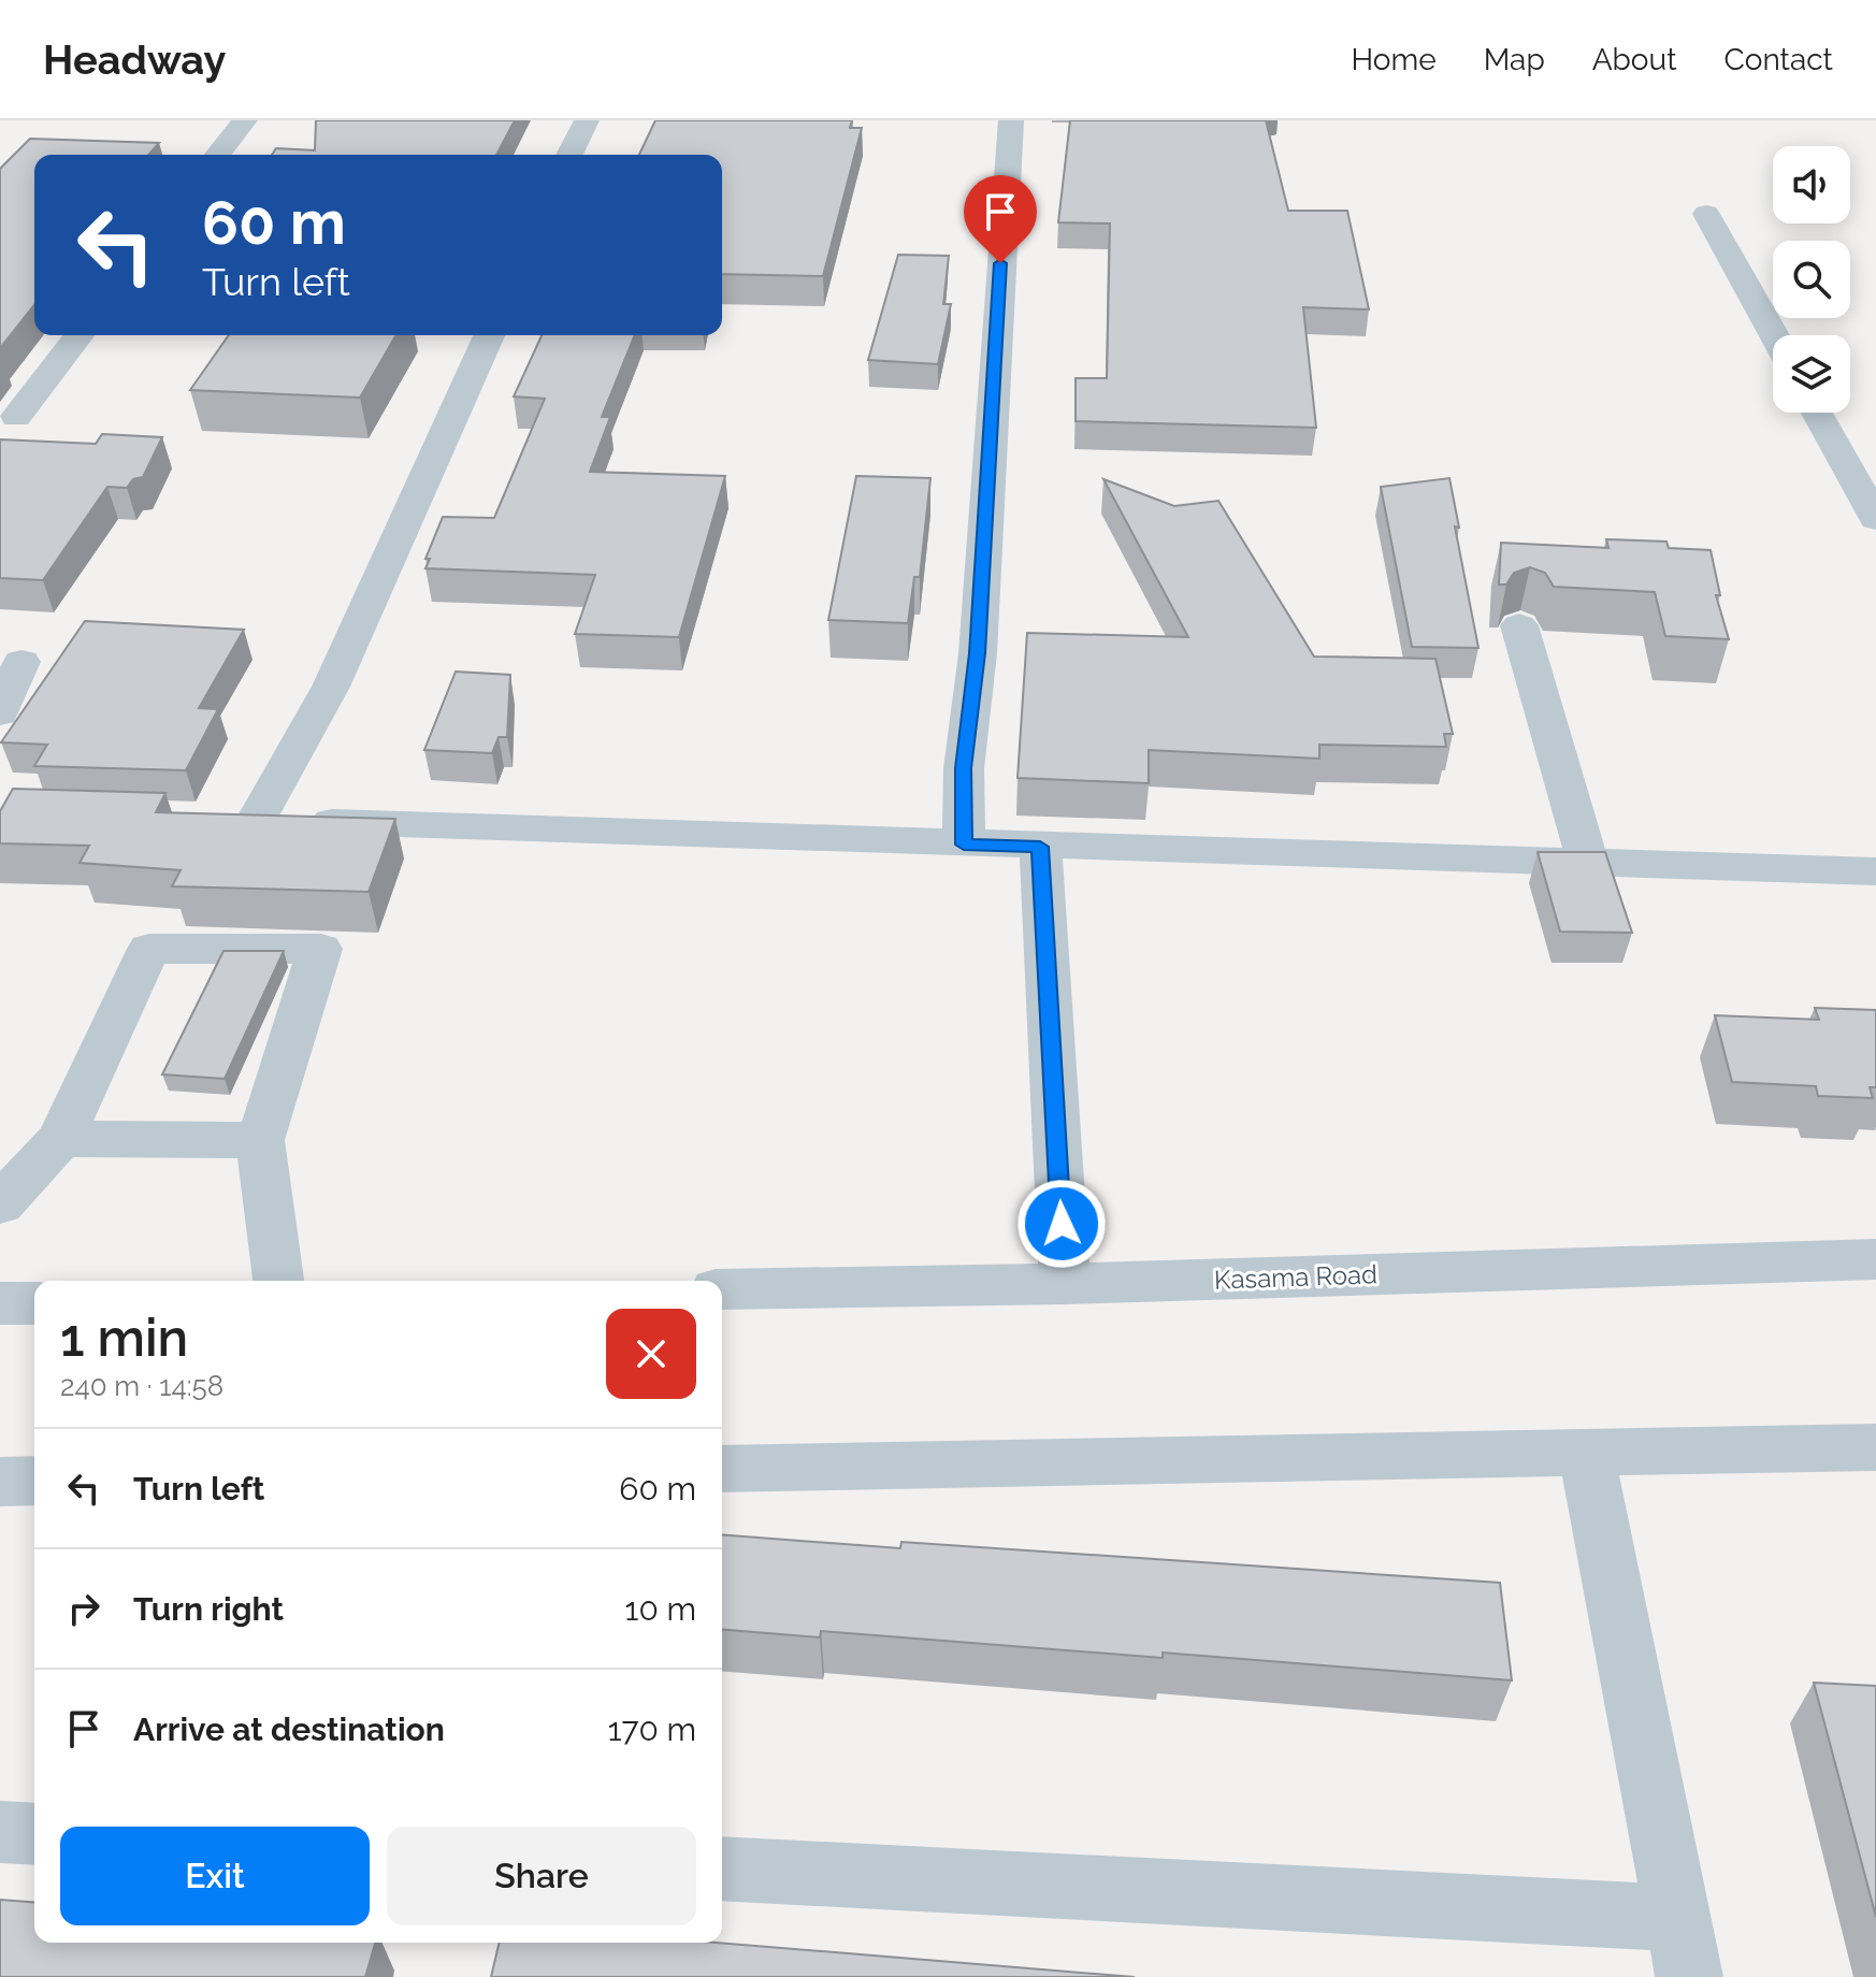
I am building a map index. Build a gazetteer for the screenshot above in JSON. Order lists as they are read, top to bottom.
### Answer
{
  "streets": {
    "street": ["Kasama Road"]
  },
  "page": {
    "header": "Headway",
    "nav": [
      "Home",
      "Map",
      "About",
      "Contact"
    ],
    "turn": ["60 m", "Turn left"],
    "heading": ["1 min", "240 m · 14:58"],
    "list": [
      {
        "name": "Turn left",
        "value": "60 m"
      },
      {
        "name": "Turn right",
        "value": "10 m"
      },
      {
        "name": "Arrive at destination",
        "value": "170 m"
      }
    ],
    "buttons": ["Exit", "Share"]
  }
}
